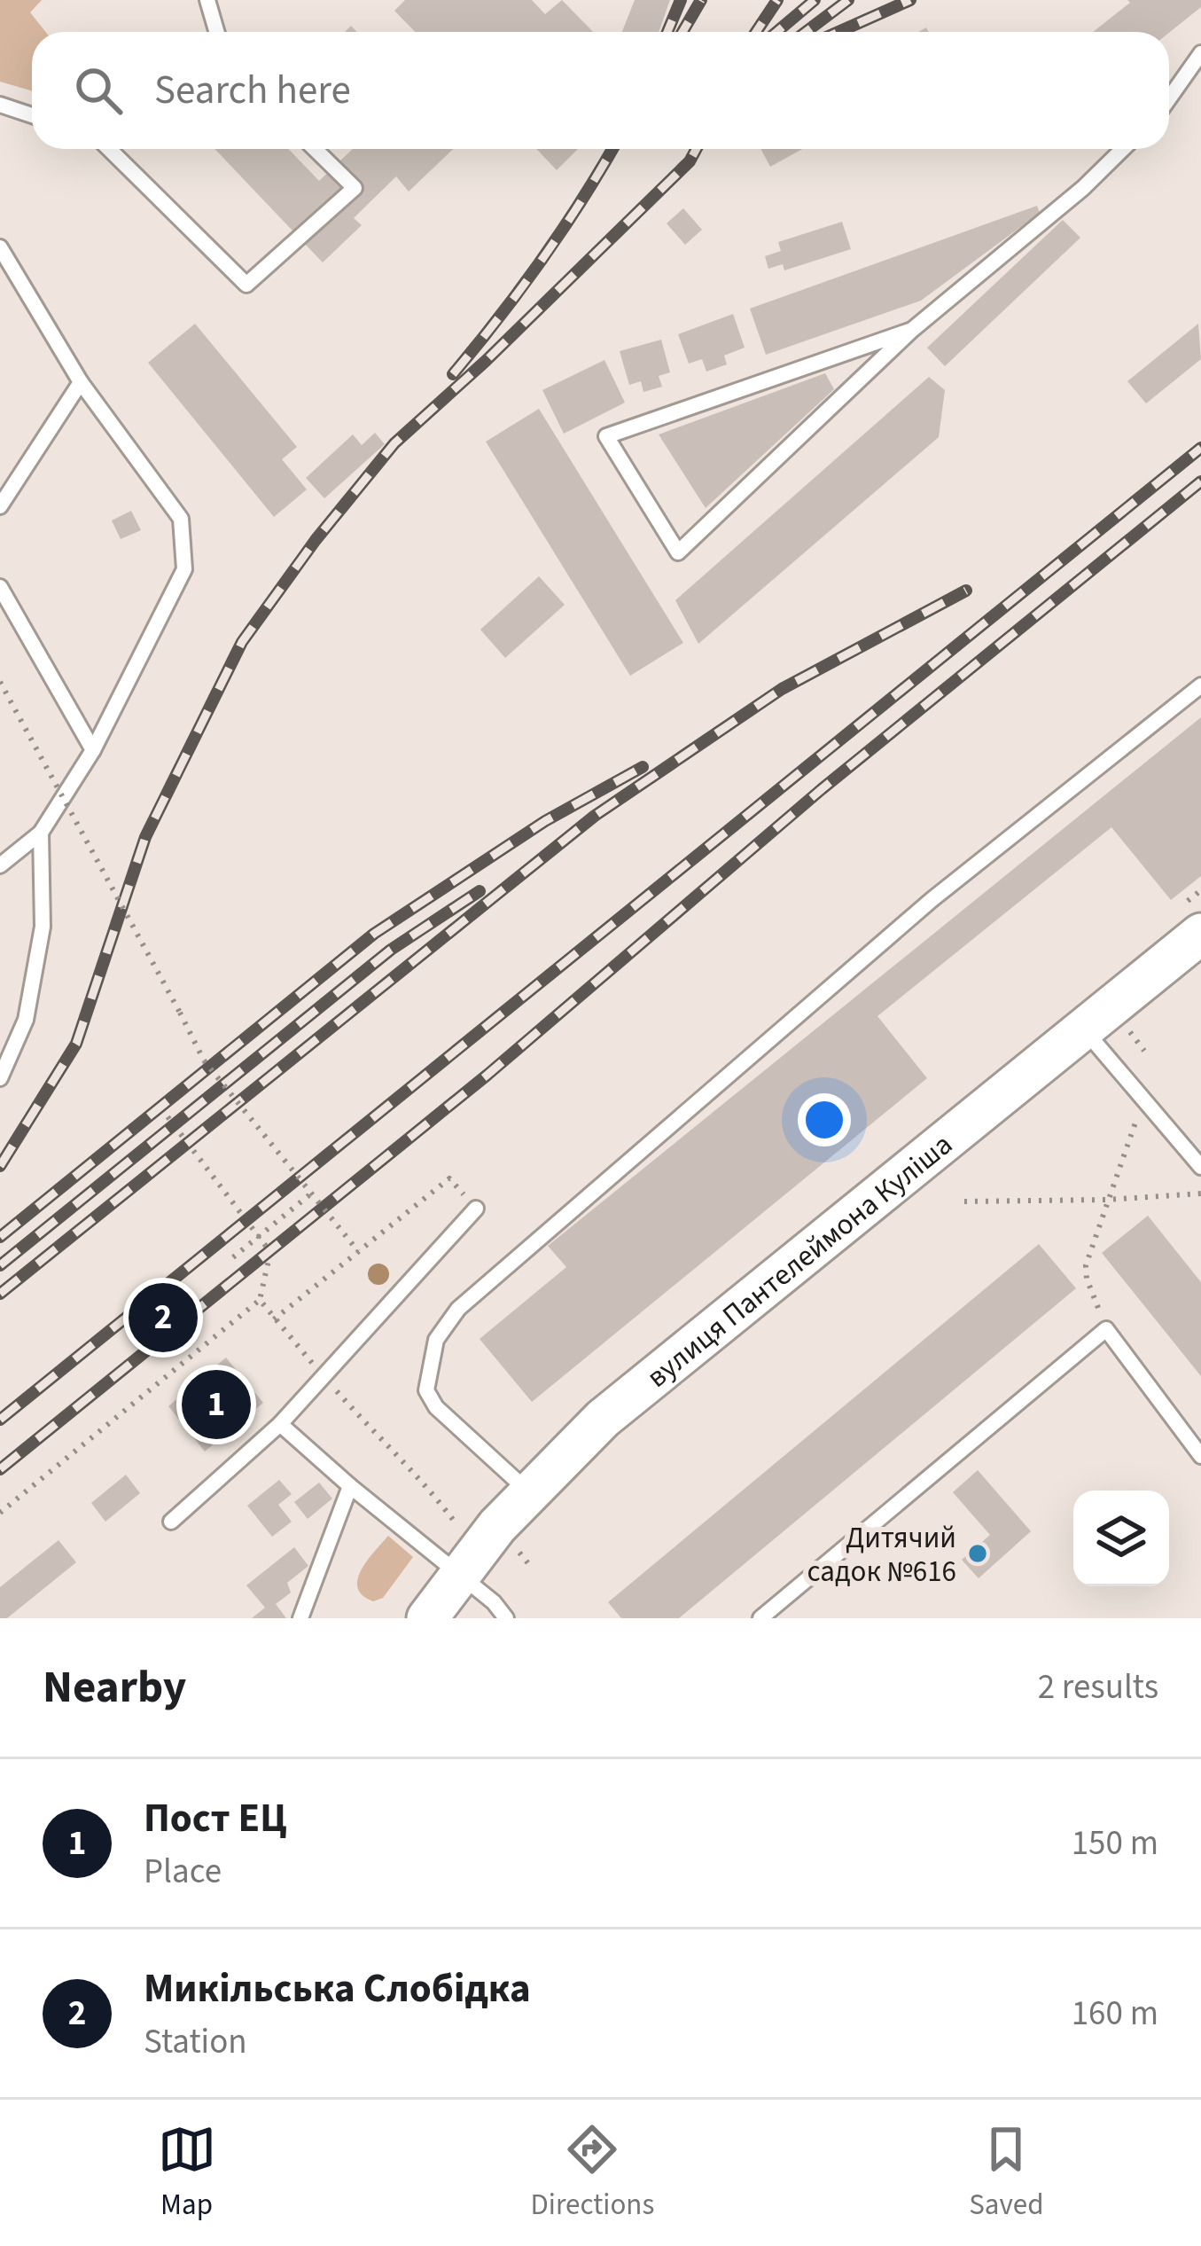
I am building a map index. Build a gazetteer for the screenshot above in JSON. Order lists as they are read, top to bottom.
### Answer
{
  "streets": {
    "street": ["вулиця Пантелеймона Куліша"]
  },
  "places": ["Дитячий садок №616"],
  "page": {
    "search": "Search here",
    "pins": ["2", "1"],
    "heading": ["Nearby", "2 results"],
    "list": [
      {
        "mark": "1",
        "name": "Пост ЕЦ",
        "note": "Place",
        "value": "150 m"
      },
      {
        "mark": "2",
        "name": "Микільська Слобідка",
        "note": "Station",
        "value": "160 m"
      }
    ],
    "nav": ["Map", "Directions", "Saved"]
  }
}
